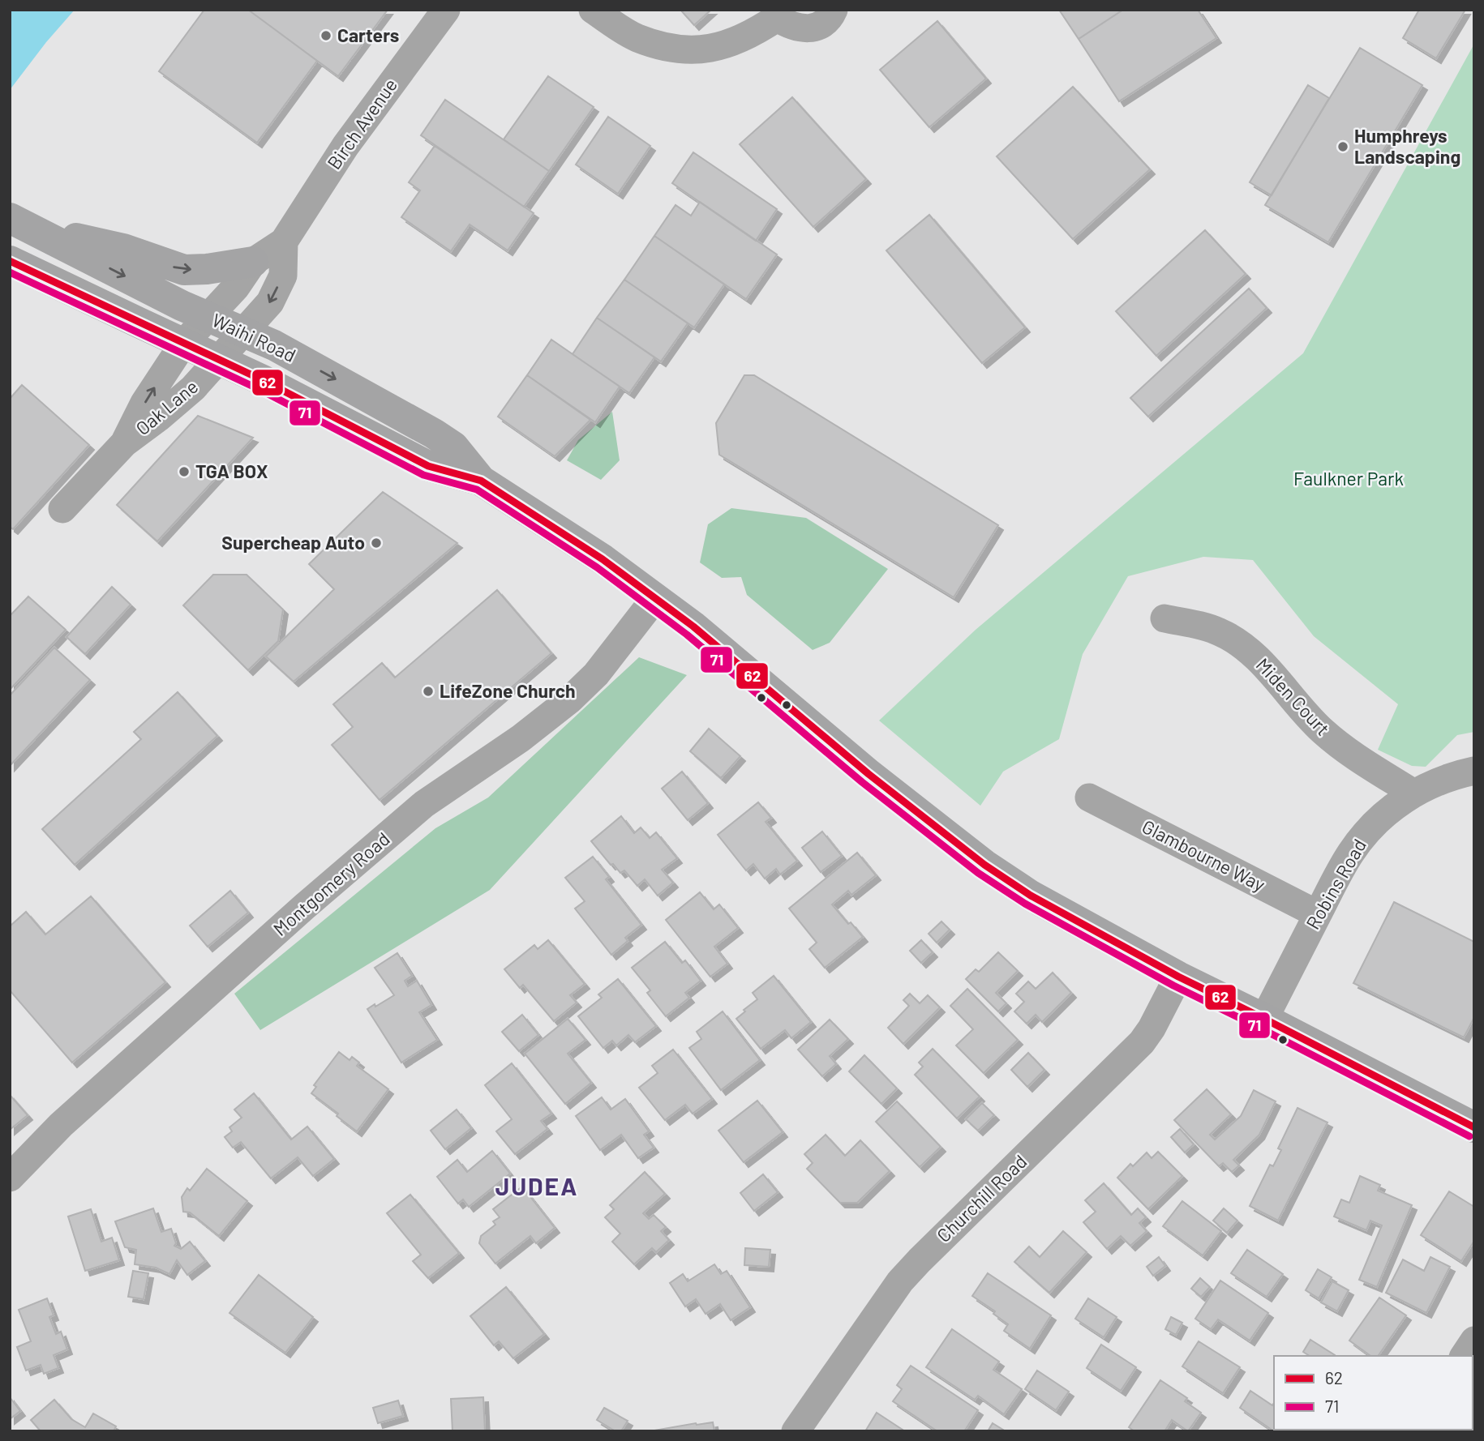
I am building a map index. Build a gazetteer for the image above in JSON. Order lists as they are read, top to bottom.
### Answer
{
  "streets": {
    "main road": ["Waihi Road"],
    "street": [
      "Birch Avenue",
      "Oak Lane",
      "Miden Court",
      "Glambourne Way",
      "Montgomery Road",
      "Robins Road",
      "Churchill Road"
    ]
  },
  "crossings": [
    ["Birch Avenue", "Waihi Road"],
    ["Birch Avenue", "Oak Lane"],
    ["Waihi Road", "Oak Lane"],
    ["Waihi Road", "Montgomery Road"],
    ["Waihi Road", "Robins Road"],
    ["Waihi Road", "Churchill Road"],
    ["Miden Court", "Robins Road"],
    ["Glambourne Way", "Robins Road"]
  ],
  "districts": ["JUDEA"],
  "parks": ["Faulkner Park"],
  "places": [
    "Carters",
    "Humphreys Landscaping",
    "TGA BOX",
    "Supercheap Auto",
    "LifeZone Church"
  ],
  "lines": ["transit line 62", "transit line 71"],
  "legend": ["62", "71"]
}
